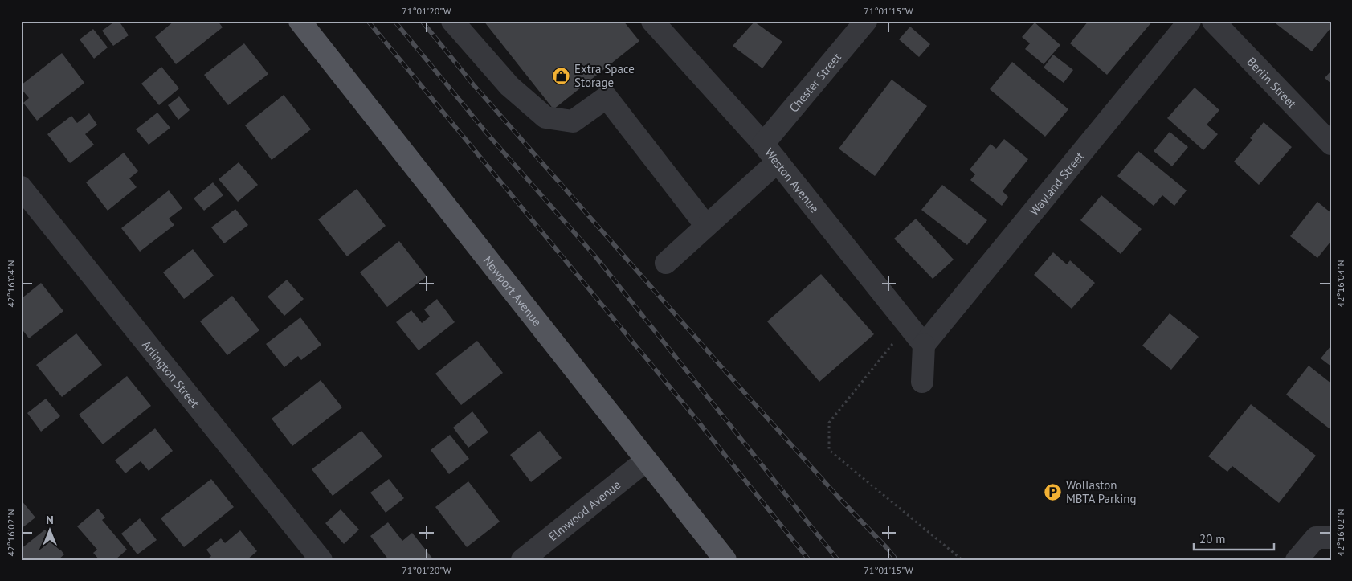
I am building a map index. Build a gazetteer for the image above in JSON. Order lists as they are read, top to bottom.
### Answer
{
  "streets": {
    "main road": ["Newport Avenue"],
    "street": [
      "Chester Street",
      "Berlin Street",
      "Weston Avenue",
      "Wayland Street",
      "Arlington Street",
      "Elmwood Avenue"
    ]
  },
  "crossings": [
    ["Chester Street", "Weston Avenue"],
    ["Weston Avenue", "Wayland Street"],
    ["Newport Avenue", "Elmwood Avenue"]
  ],
  "places": {
    "shop": ["Extra Space Storage"],
    "parking": ["Wollaston MBTA Parking"]
  },
  "scale_bar": "20 m",
  "north": "top",
  "coordinates": [
    "71°01'20\"W",
    "71°01'15\"W",
    "42°16'04\"N",
    "42°16'02\"N"
  ]
}
